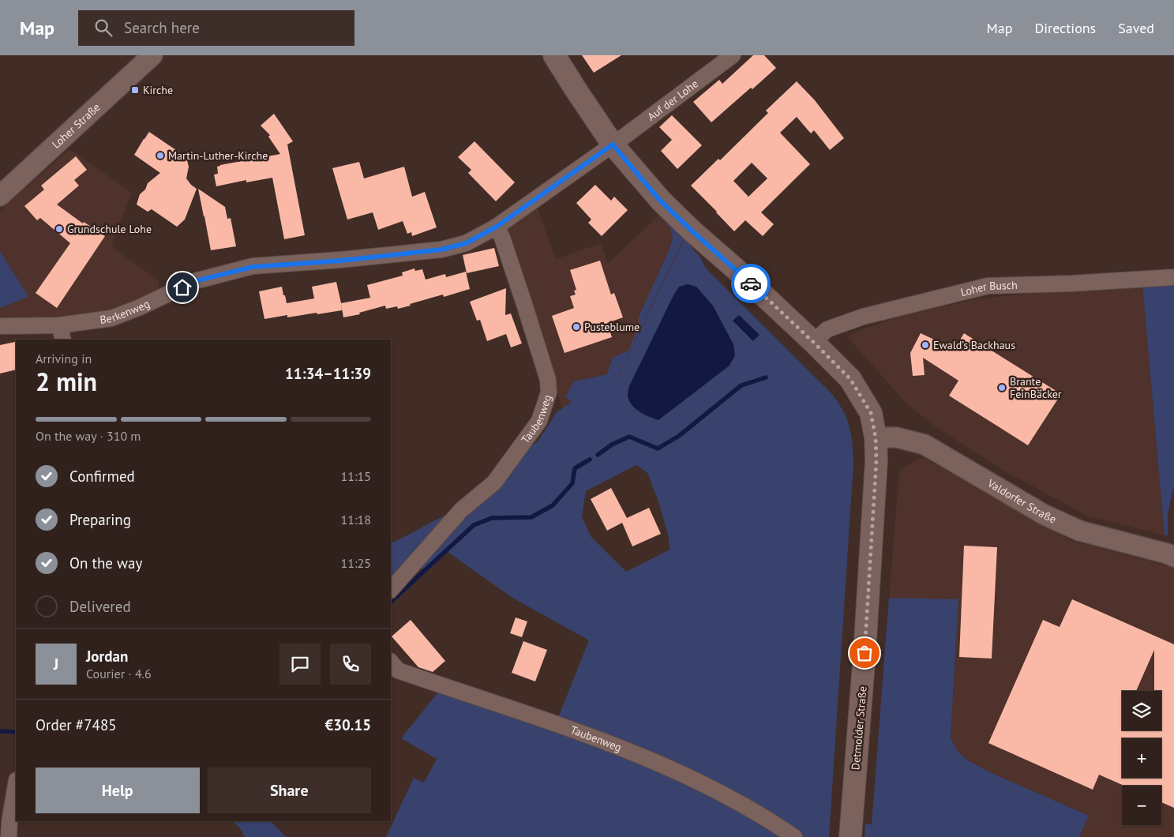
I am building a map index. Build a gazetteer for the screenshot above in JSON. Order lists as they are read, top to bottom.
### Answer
{
  "streets": {
    "main road": ["Detmolder Straße"],
    "street": [
      "Auf der Lohe",
      "Loher Straße",
      "Loher Busch",
      "Berkenweg",
      "Taubenweg",
      "Valdorfer Straße"
    ]
  },
  "crossings": [
    ["Auf der Lohe", "Berkenweg"],
    ["Auf der Lohe", "Detmolder Straße"],
    ["Loher Busch", "Detmolder Straße"],
    ["Berkenweg", "Taubenweg"],
    ["Berkenweg", "Detmolder Straße"],
    ["Valdorfer Straße", "Detmolder Straße"]
  ],
  "places": {
    "transit": ["Kirche"],
    "other": [
      "Martin-Luther-Kirche",
      "Grundschule Lohe",
      "Pusteblume",
      "Ewald’s Backhaus",
      "Brante FeinBäcker"
    ]
  },
  "page": {
    "header": "Map",
    "search": "Search here",
    "nav": ["Map", "Directions", "Saved"],
    "heading": ["2 min", "Arriving in", "11:34–11:39"],
    "panel": [
      "Jordan",
      "Courier · 4.6",
      "Order #7485",
      "€30.15"
    ],
    "bar": "On the way · 310 m",
    "list": [
      ["Confirmed", "11:15"],
      ["Preparing", "11:18"],
      ["On the way", "11:25"],
      "Delivered"
    ],
    "round": "J",
    "map_buttons": ["+", "−"],
    "buttons": ["Help", "Share"]
  }
}
